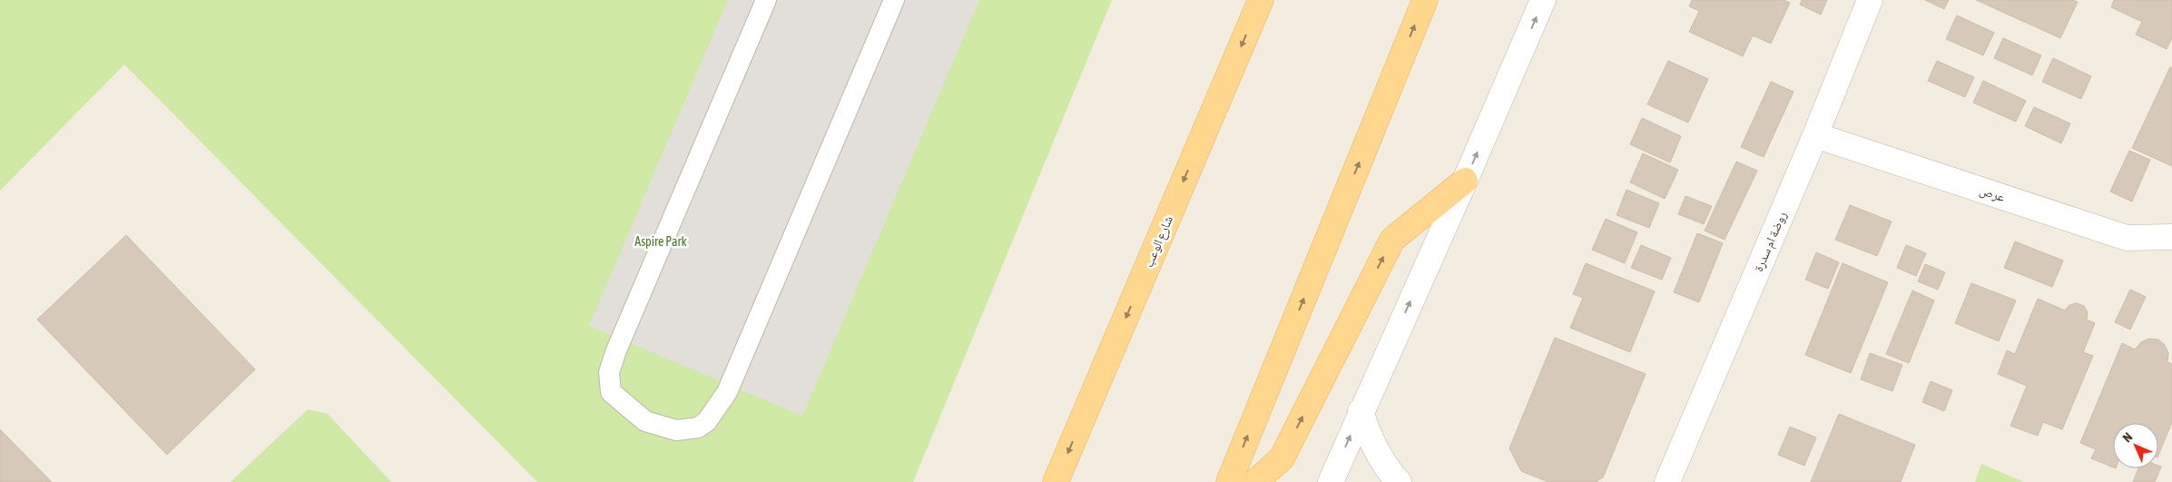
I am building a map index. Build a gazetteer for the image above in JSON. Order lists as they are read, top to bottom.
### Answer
{
  "streets": {
    "main road": ["شارع الوعب"],
    "street": ["عرص", "روضة ام سدرة"]
  },
  "crossings": [
    ["عرص", "روضة ام سدرة"]
  ],
  "parks": ["Aspire Park"],
  "north": "top left"
}
